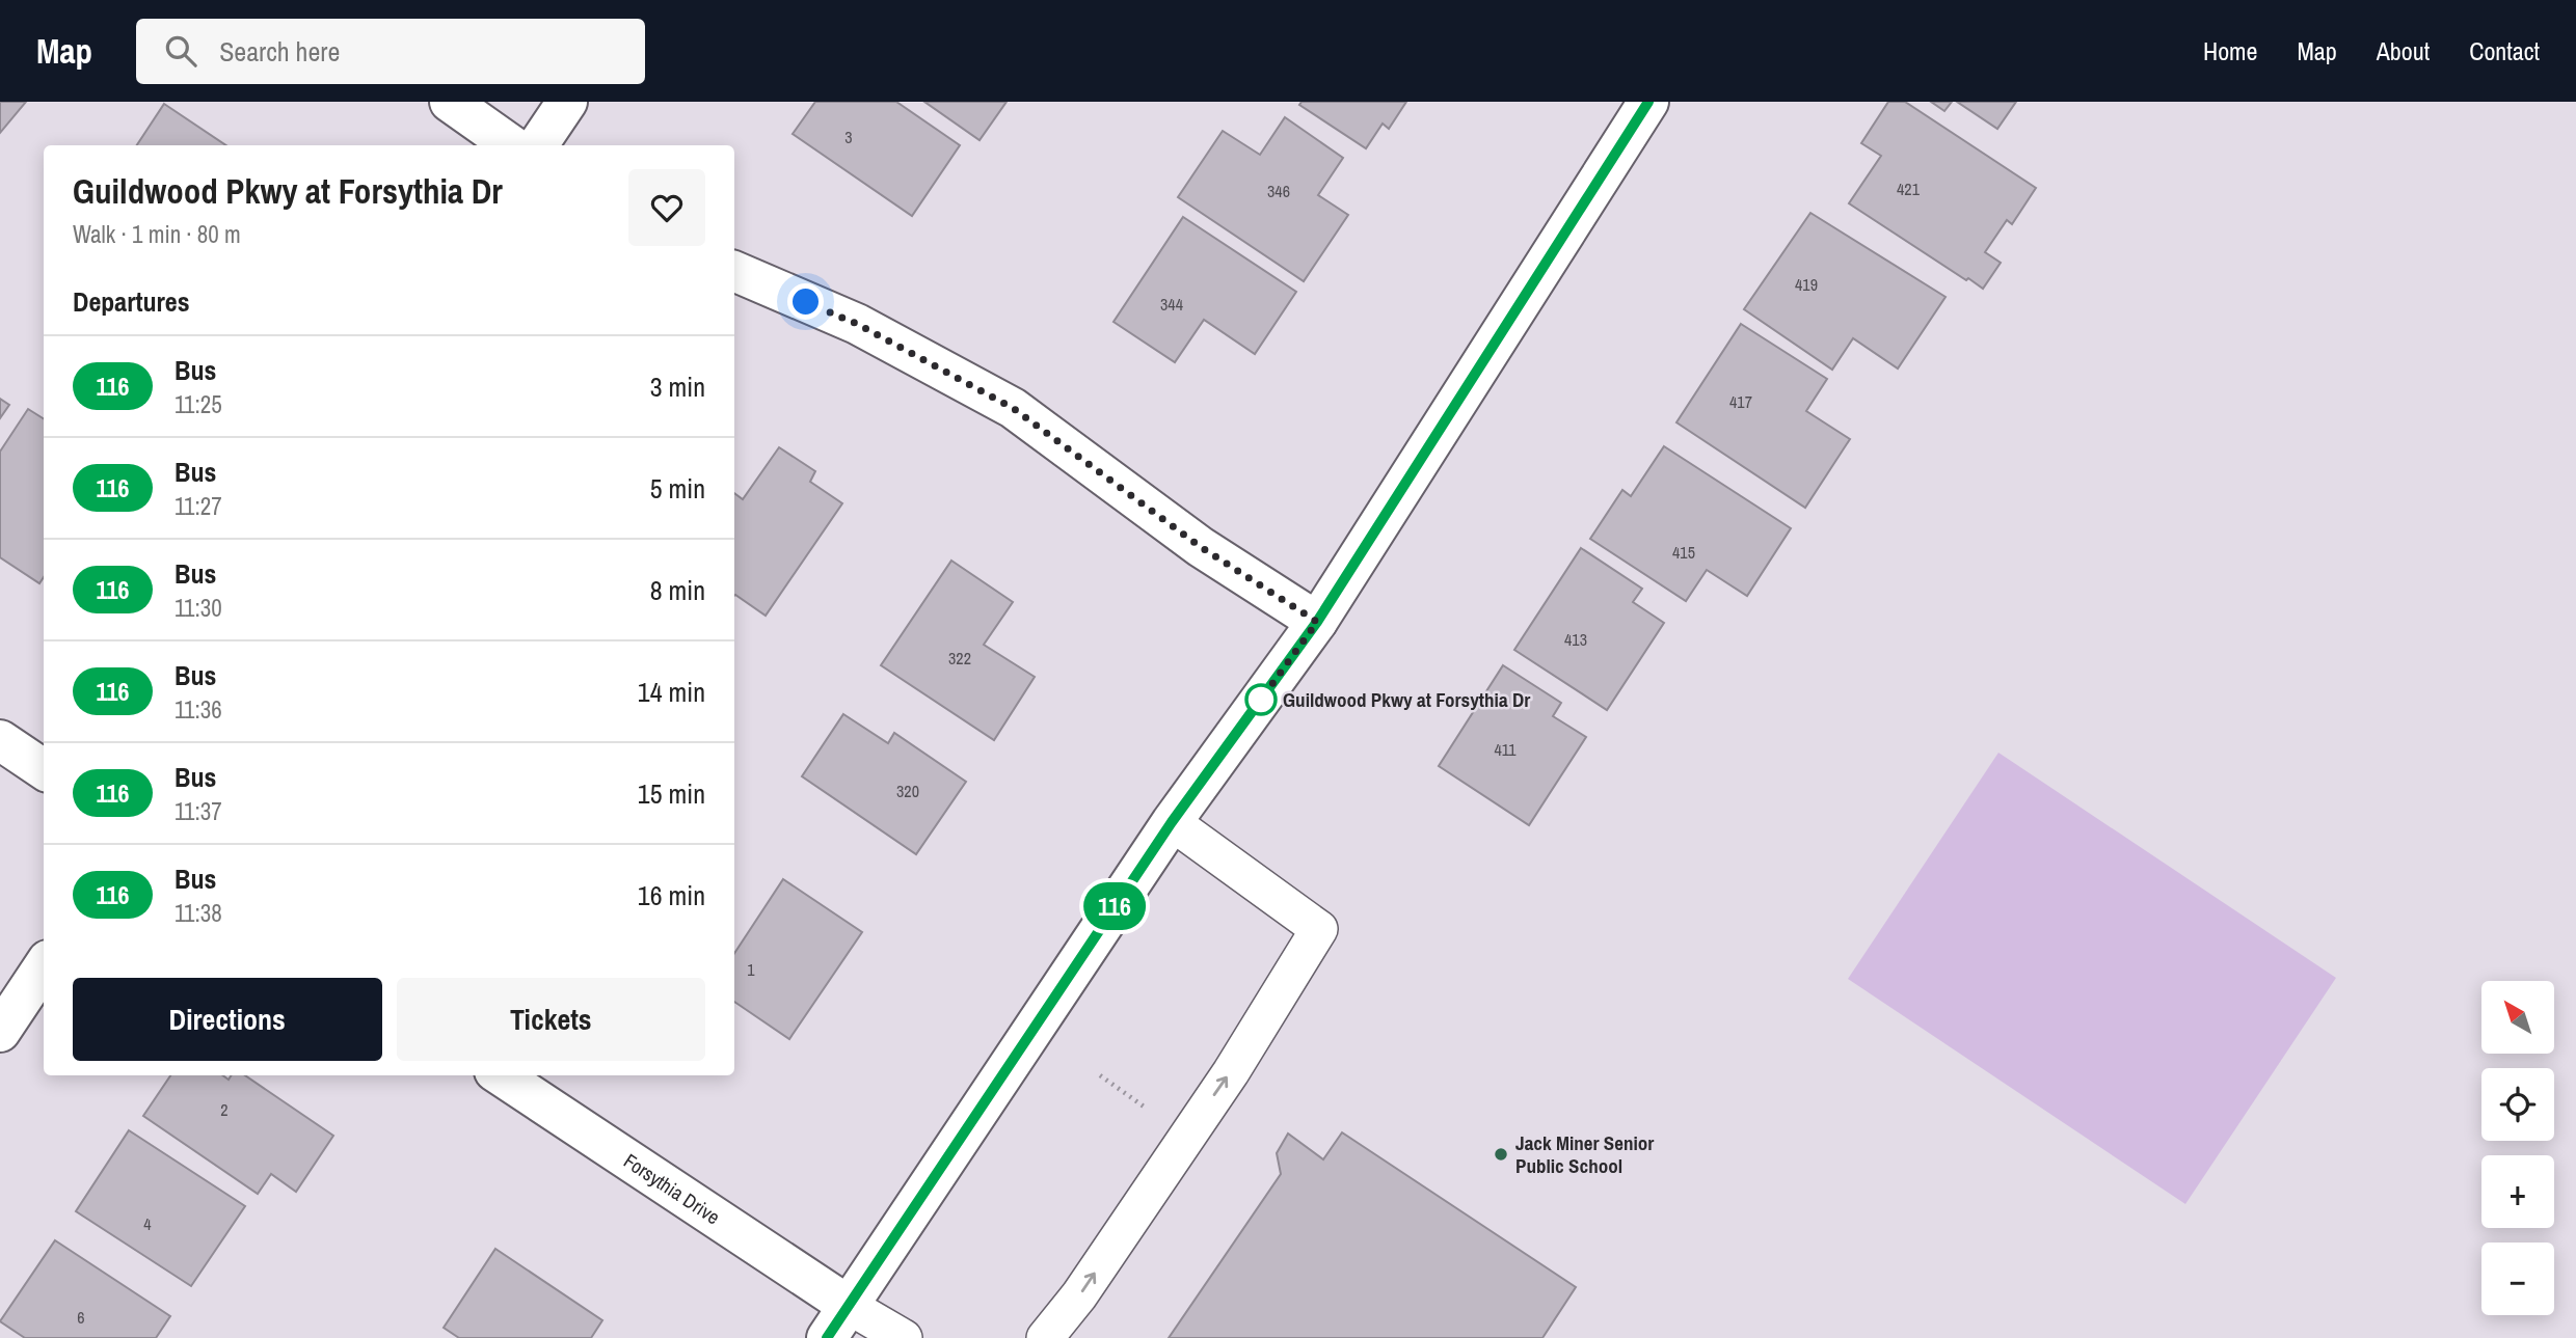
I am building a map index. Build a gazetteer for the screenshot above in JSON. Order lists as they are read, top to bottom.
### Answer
{
  "streets": {
    "street": ["Forsythia Drive"]
  },
  "places": ["Guildwood Pkwy at Forsythia Dr", "Jack Miner Senior Public School"],
  "lines": ["bus line 116"],
  "house_numbers": [
    "3",
    "421",
    "346",
    "419",
    "344",
    "417",
    "415",
    "413",
    "322",
    "411",
    "320",
    "1",
    "2",
    "4",
    "6"
  ],
  "north": "top left",
  "page": {
    "header": "Map",
    "search": "Search here",
    "nav": [
      "Home",
      "Map",
      "About",
      "Contact"
    ],
    "on_map": "116",
    "heading": [
      ["Guildwood Pkwy at Forsythia Dr", "Walk · 1 min · 80 m"],
      "Departures"
    ],
    "list": [
      {
        "mark": "116",
        "name": "Bus",
        "note": "11:25",
        "value": "3 min"
      },
      {
        "mark": "116",
        "name": "Bus",
        "note": "11:27",
        "value": "5 min"
      },
      {
        "mark": "116",
        "name": "Bus",
        "note": "11:30",
        "value": "8 min"
      },
      {
        "mark": "116",
        "name": "Bus",
        "note": "11:36",
        "value": "14 min"
      },
      {
        "mark": "116",
        "name": "Bus",
        "note": "11:37",
        "value": "15 min"
      },
      {
        "mark": "116",
        "name": "Bus",
        "note": "11:38",
        "value": "16 min"
      }
    ],
    "buttons": ["Directions", "Tickets"],
    "map_buttons": ["+", "−"]
  }
}
